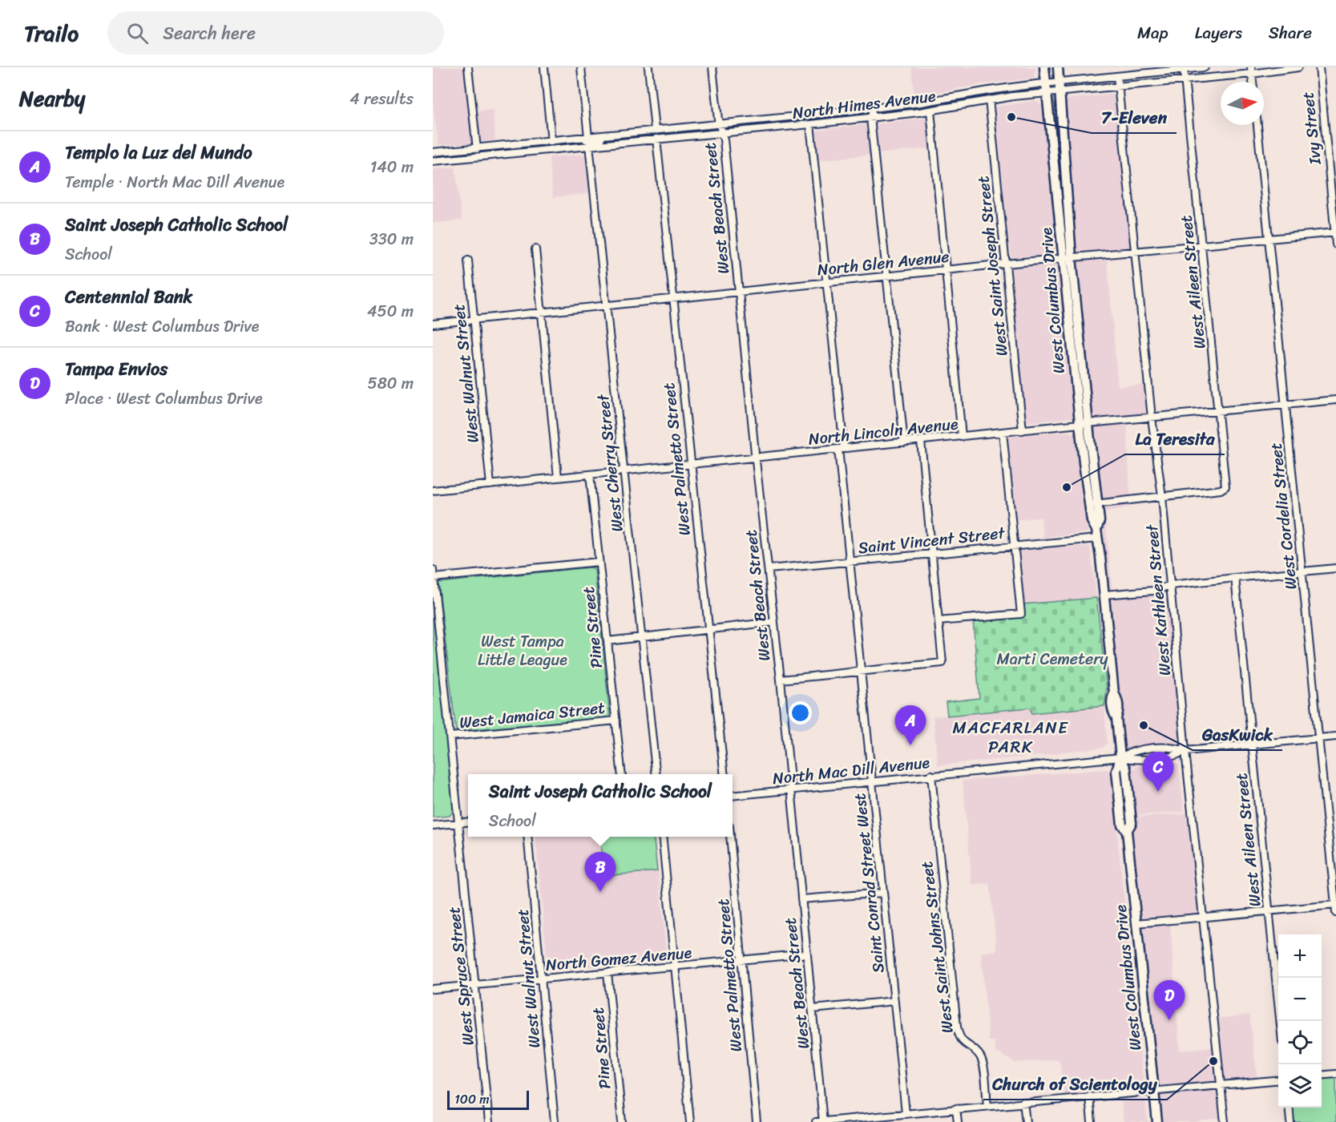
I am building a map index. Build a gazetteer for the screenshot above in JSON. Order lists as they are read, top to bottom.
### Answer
{
  "streets": {
    "main road": ["West Columbus Drive"],
    "street": [
      "North Himes Avenue",
      "Ivy Street",
      "West Beach Street",
      "North Glen Avenue",
      "West Saint Joseph Street",
      "West Aileen Street",
      "West Walnut Street",
      "North Lincoln Avenue",
      "West Palmetto Street",
      "West Cherry Street",
      "West Cordelia Street",
      "Saint Vincent Street",
      "West Kathleen Street",
      "Pine Street",
      "West Jamaica Street",
      "North Mac Dill Avenue",
      "Saint Conrad Street West",
      "West Saint Johns Street",
      "North Gomez Avenue",
      "West Spruce Street"
    ]
  },
  "crossings": [
    ["North Himes Avenue", "West Beach Street"],
    ["North Himes Avenue", "West Saint Joseph Street"],
    ["North Himes Avenue", "West Aileen Street"],
    ["North Himes Avenue", "West Columbus Drive"],
    ["North Himes Avenue", "West Palmetto Street"],
    ["North Himes Avenue", "West Cherry Street"],
    ["North Himes Avenue", "West Kathleen Street"],
    ["North Himes Avenue", "Saint Conrad Street West"],
    ["Ivy Street", "North Glen Avenue"],
    ["West Beach Street", "North Glen Avenue"],
    ["West Beach Street", "North Lincoln Avenue"],
    ["West Beach Street", "Saint Vincent Street"],
    ["West Beach Street", "North Mac Dill Avenue"],
    ["West Beach Street", "North Gomez Avenue"],
    ["North Glen Avenue", "West Saint Joseph Street"],
    ["North Glen Avenue", "West Aileen Street"],
    ["North Glen Avenue", "West Columbus Drive"],
    ["North Glen Avenue", "West Walnut Street"],
    ["North Glen Avenue", "West Palmetto Street"],
    ["North Glen Avenue", "West Cherry Street"],
    ["North Glen Avenue", "West Cordelia Street"],
    ["North Glen Avenue", "West Kathleen Street"],
    ["North Glen Avenue", "Saint Conrad Street West"],
    ["West Saint Joseph Street", "North Lincoln Avenue"],
    ["West Aileen Street", "North Lincoln Avenue"],
    ["West Aileen Street", "West Kathleen Street"],
    ["West Aileen Street", "North Mac Dill Avenue"],
    ["West Columbus Drive", "North Lincoln Avenue"],
    ["West Columbus Drive", "Saint Vincent Street"],
    ["West Columbus Drive", "North Mac Dill Avenue"],
    ["West Walnut Street", "North Lincoln Avenue"],
    ["West Walnut Street", "North Gomez Avenue"],
    ["North Lincoln Avenue", "West Palmetto Street"],
    ["North Lincoln Avenue", "West Cherry Street"],
    ["North Lincoln Avenue", "West Cordelia Street"],
    ["North Lincoln Avenue", "West Kathleen Street"],
    ["North Lincoln Avenue", "Pine Street"],
    ["North Lincoln Avenue", "Saint Conrad Street West"],
    ["West Palmetto Street", "North Gomez Avenue"],
    ["West Cordelia Street", "North Mac Dill Avenue"],
    ["Saint Vincent Street", "Saint Conrad Street West"],
    ["West Kathleen Street", "North Mac Dill Avenue"],
    ["Pine Street", "West Jamaica Street"],
    ["Pine Street", "North Gomez Avenue"],
    ["West Jamaica Street", "West Spruce Street"],
    ["North Mac Dill Avenue", "Saint Conrad Street West"],
    ["North Mac Dill Avenue", "West Saint Johns Street"],
    ["North Gomez Avenue", "West Spruce Street"]
  ],
  "districts": ["MACFARLANE PARK"],
  "parks": ["West Tampa Little League", "Marti Cemetery"],
  "places": [
    "7-Eleven",
    "La Teresita",
    "GasKwick",
    "Church of Scientology"
  ],
  "scale_bar": "100 m",
  "north": "right",
  "page": {
    "header": "Trailo",
    "search": "Search here",
    "nav": ["Map", "Layers", "Share"],
    "heading": ["Nearby", "4 results"],
    "list": [
      {
        "mark": "A",
        "name": "Templo la Luz del Mundo",
        "note": "Temple · North Mac Dill Avenue",
        "value": "140 m"
      },
      {
        "mark": "B",
        "name": "Saint Joseph Catholic School",
        "note": "School",
        "value": "330 m"
      },
      {
        "mark": "C",
        "name": "Centennial Bank",
        "note": "Bank · West Columbus Drive",
        "value": "450 m"
      },
      {
        "mark": "D",
        "name": "Tampa Envios",
        "note": "Place · West Columbus Drive",
        "value": "580 m"
      }
    ],
    "pins": [
      "A",
      "C",
      "B",
      "D"
    ],
    "popup": ["Saint Joseph Catholic School", "School"],
    "map_buttons": ["+", "−"],
    "scale": "100 m"
  }
}
